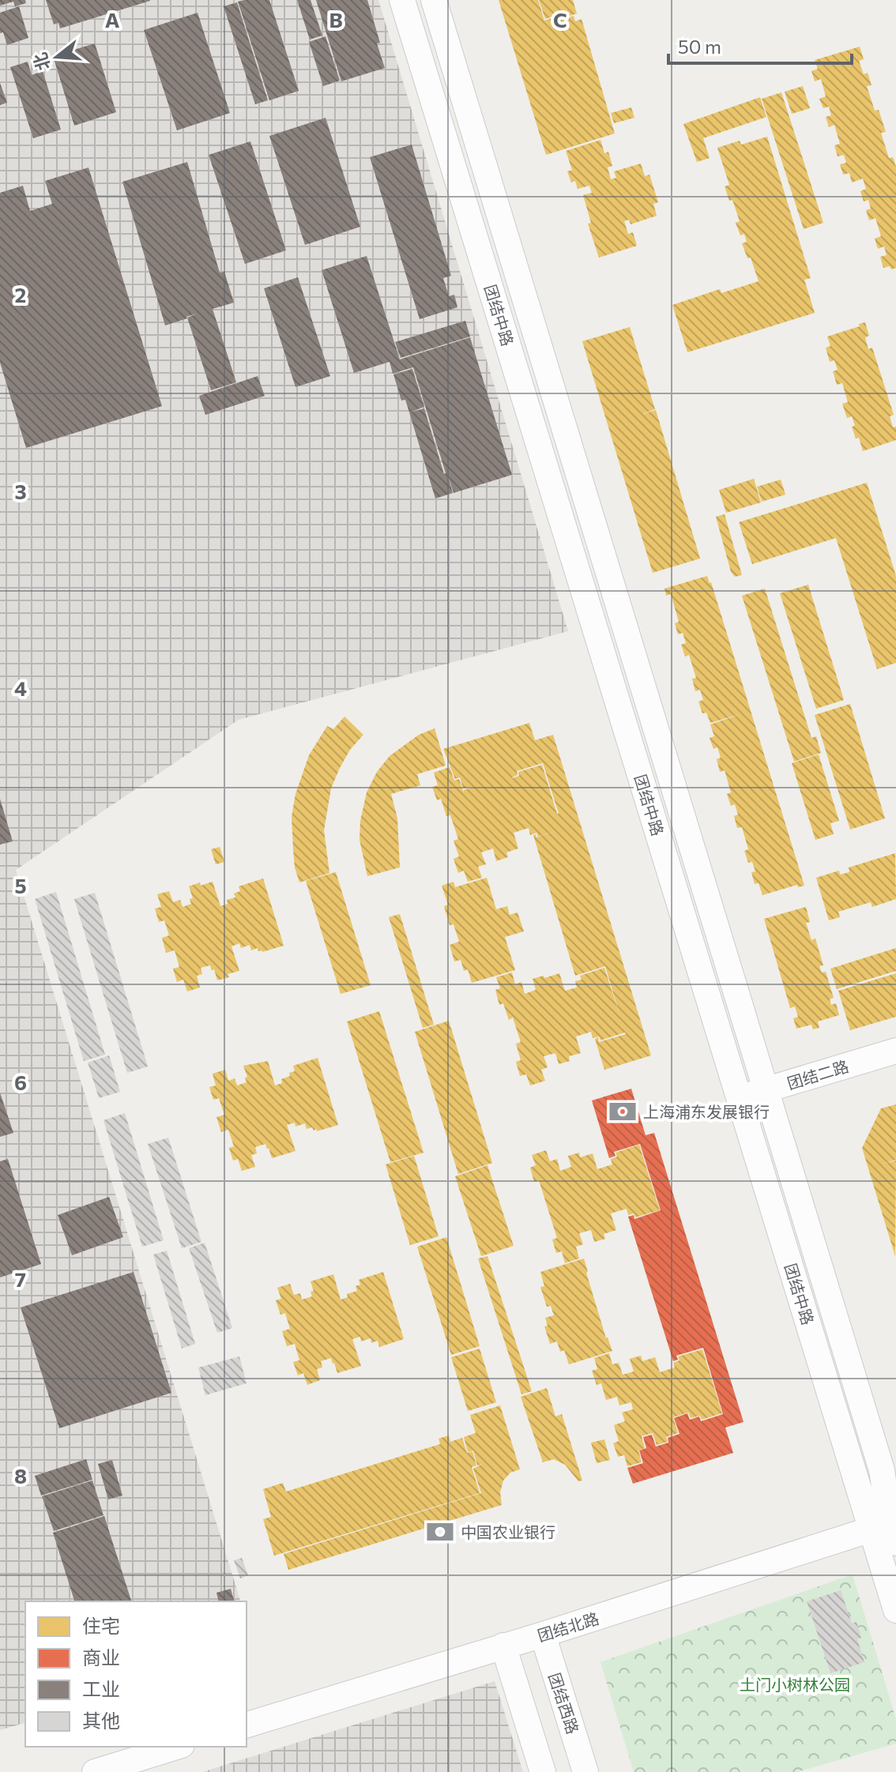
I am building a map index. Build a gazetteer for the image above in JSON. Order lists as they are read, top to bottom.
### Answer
{
  "streets": {
    "street": [
      "团结中路",
      "团结二路",
      "团结北路",
      "团结西路"
    ]
  },
  "crossings": [
    ["团结中路", "团结二路"],
    ["团结中路", "团结北路"],
    ["团结北路", "团结西路"]
  ],
  "parks": ["土门小树林公园"],
  "places": {
    "bank": ["上海浦东发展银行", "中国农业银行"]
  },
  "legend": [
    "住宅",
    "商业",
    "工业",
    "其他"
  ],
  "scale_bar": "50 m",
  "north": "left",
  "grid": {
    "columns": ["A", "B", "C"],
    "rows": [
      "2",
      "3",
      "4",
      "5",
      "6",
      "7",
      "8"
    ]
  }
}
